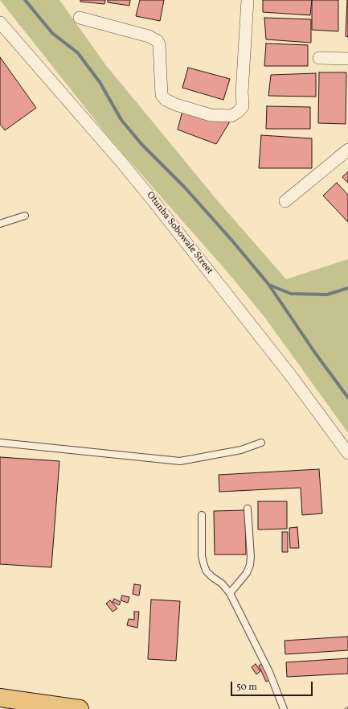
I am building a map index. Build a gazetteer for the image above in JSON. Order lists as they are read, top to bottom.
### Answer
{
  "streets": {
    "street": ["Otunba Sobowale Street"]
  },
  "scale_bar": "50 m"
}
